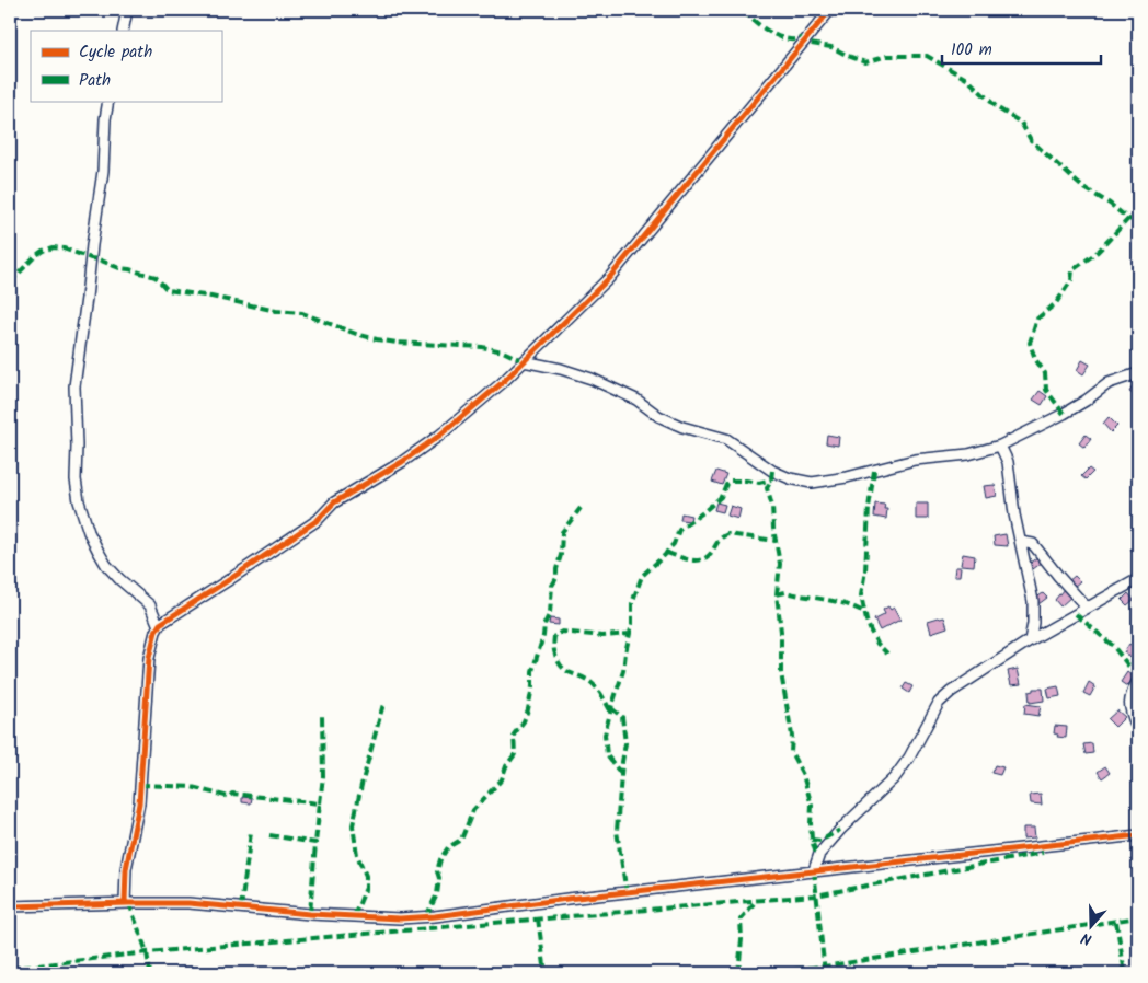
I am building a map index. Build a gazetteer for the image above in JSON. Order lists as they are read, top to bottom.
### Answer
{
  "legend": ["Cycle path", "Path"],
  "scale_bar": "100 m",
  "north": "bottom"
}
